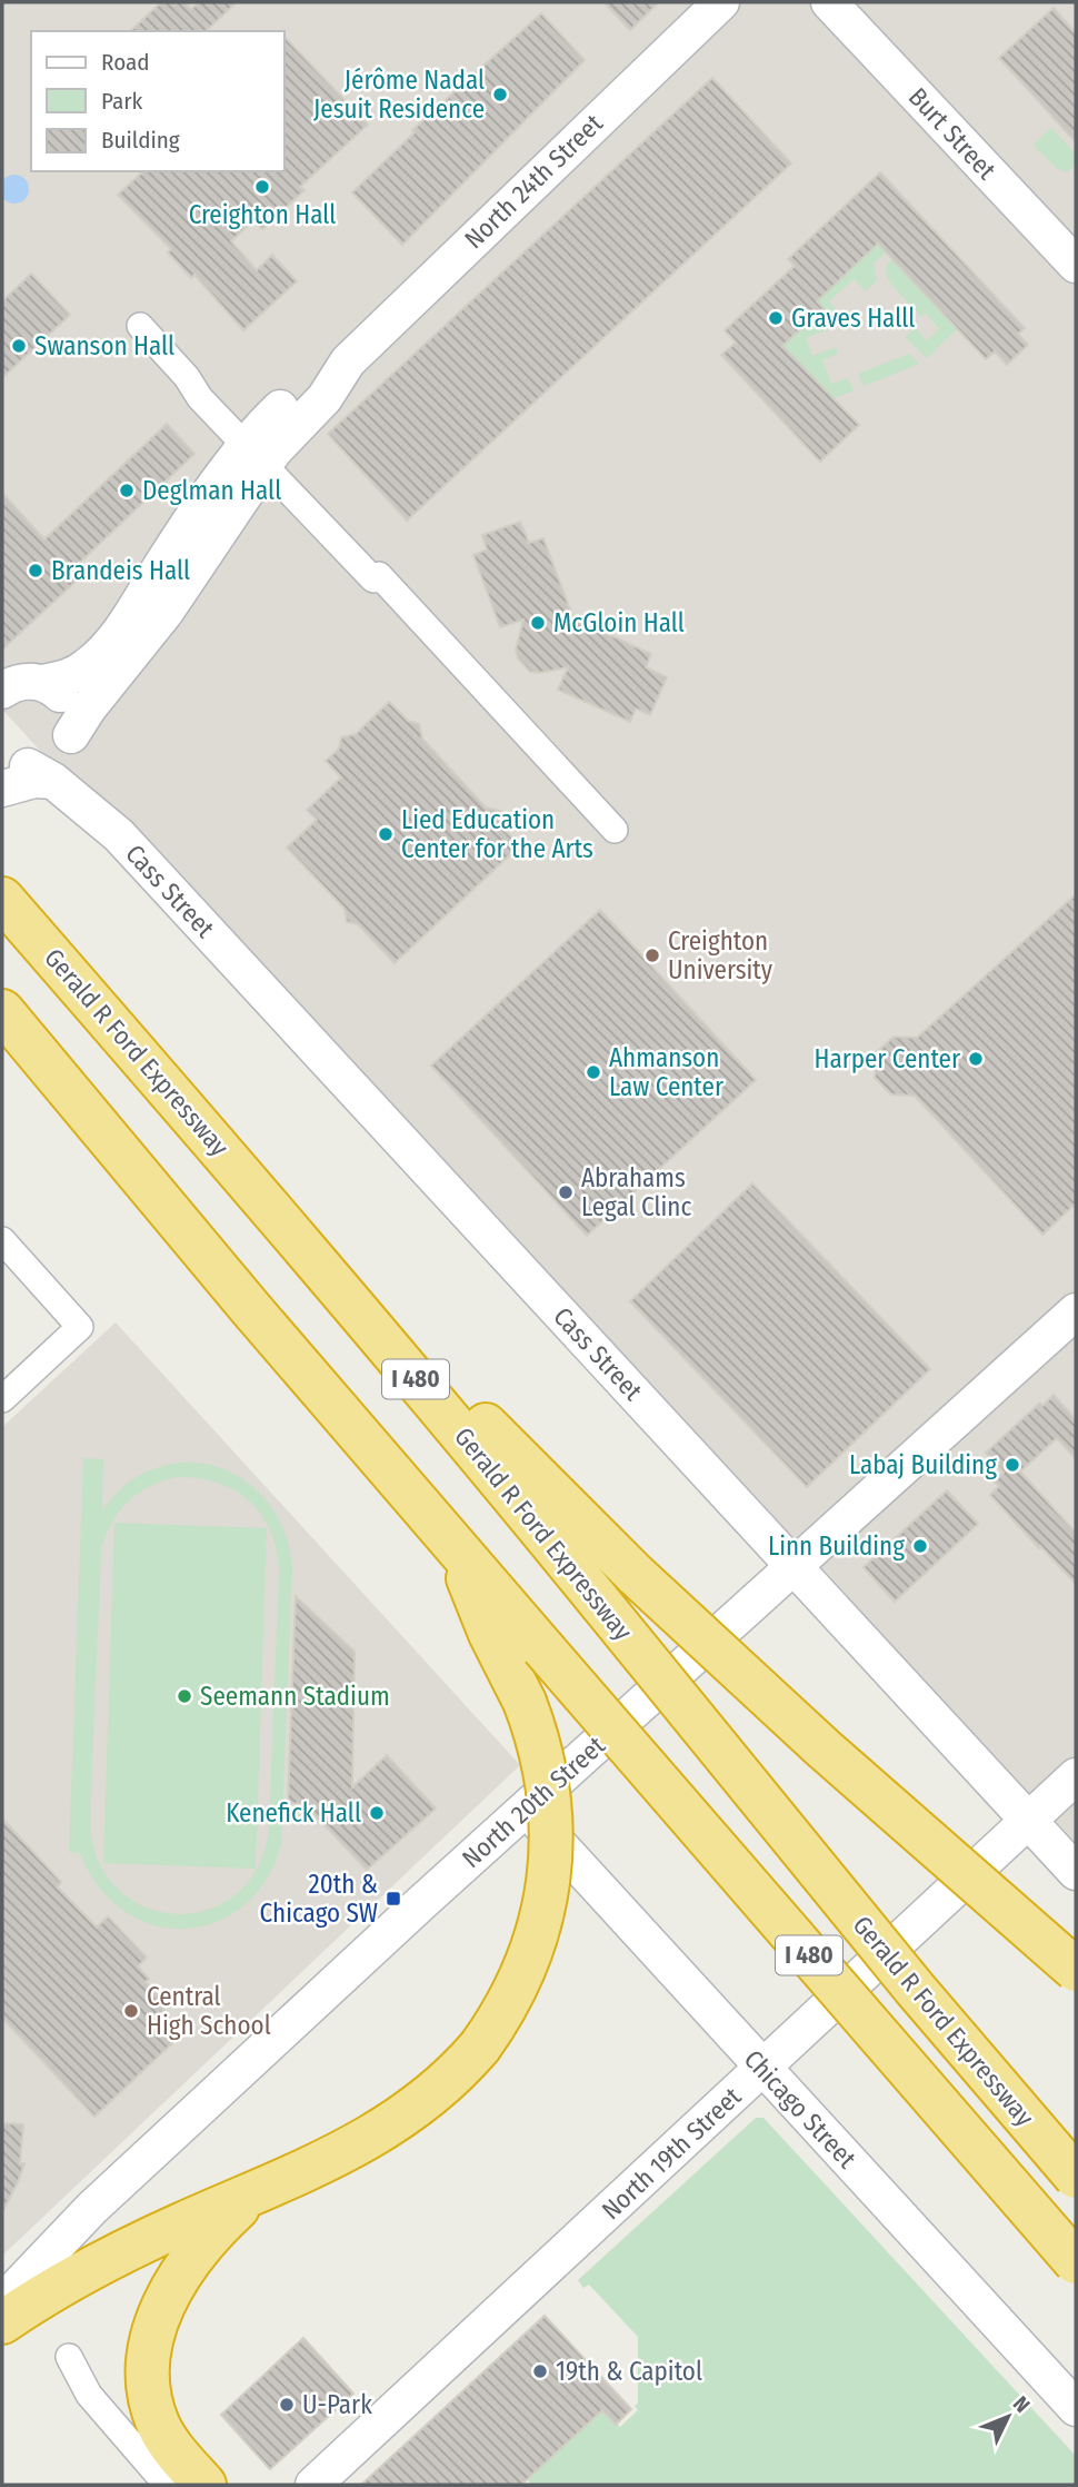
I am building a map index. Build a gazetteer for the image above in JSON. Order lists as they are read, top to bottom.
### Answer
{
  "streets": {
    "highway": ["Gerald R Ford Expressway", "I 480"],
    "main road": [
      "Burt Street",
      "North 24th Street",
      "Cass Street",
      "North 20th Street",
      "Chicago Street",
      "North 19th Street"
    ]
  },
  "crossings": [
    ["Cass Street", "North 20th Street"],
    ["Cass Street", "North 19th Street"],
    ["North 20th Street", "Chicago Street"],
    ["Chicago Street", "North 19th Street"]
  ],
  "places": {
    "other": [
      "Jérôme Nadal Jesuit Residence",
      "Creighton Hall",
      "Graves Halll",
      "Swanson Hall",
      "Deglman Hall",
      "Brandeis Hall",
      "McGloin Hall",
      "Lied Education Center for the Arts",
      "Creighton University",
      "Harper Center",
      "Ahmanson Law Center",
      "Abrahams Legal Clinc",
      "Labaj Building",
      "Linn Building",
      "Seemann Stadium",
      "Kenefick Hall",
      "Central High School",
      "19th & Capitol",
      "U-Park"
    ],
    "transit": ["20th & Chicago SW"]
  },
  "legend": ["Road", "Park", "Building"],
  "north": "top right"
}
